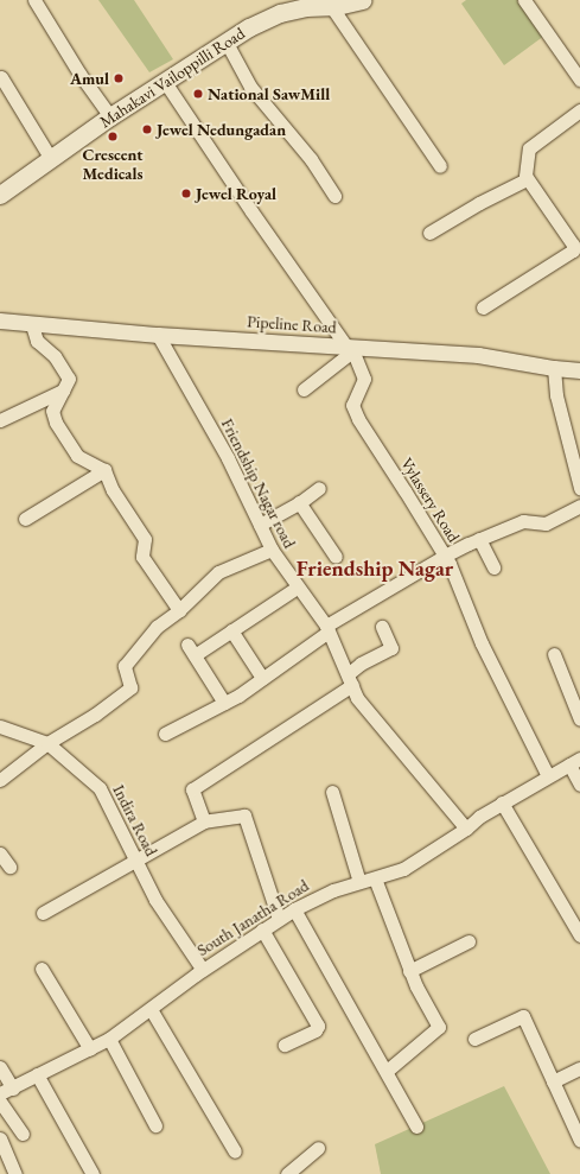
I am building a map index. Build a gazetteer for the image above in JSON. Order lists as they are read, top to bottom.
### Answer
{
  "streets": {
    "main road": ["Mahakavi Vailoppilli Road"],
    "street": [
      "Pipeline Road",
      "Friendship Nagar road",
      "Vylassery Road",
      "Indira Road",
      "South Janatha Road"
    ]
  },
  "crossings": [
    ["Mahakavi Vailoppilli Road", "Vylassery Road"],
    ["Pipeline Road", "Friendship Nagar road"],
    ["Pipeline Road", "Vylassery Road"],
    ["Friendship Nagar road", "South Janatha Road"],
    ["Vylassery Road", "South Janatha Road"],
    ["Indira Road", "South Janatha Road"]
  ],
  "districts": ["Friendship Nagar"],
  "places": [
    "Amul",
    "National SawMill",
    "Jewel Nedungadan",
    "Crescent Medicals",
    "Jewel Royal"
  ]
}
